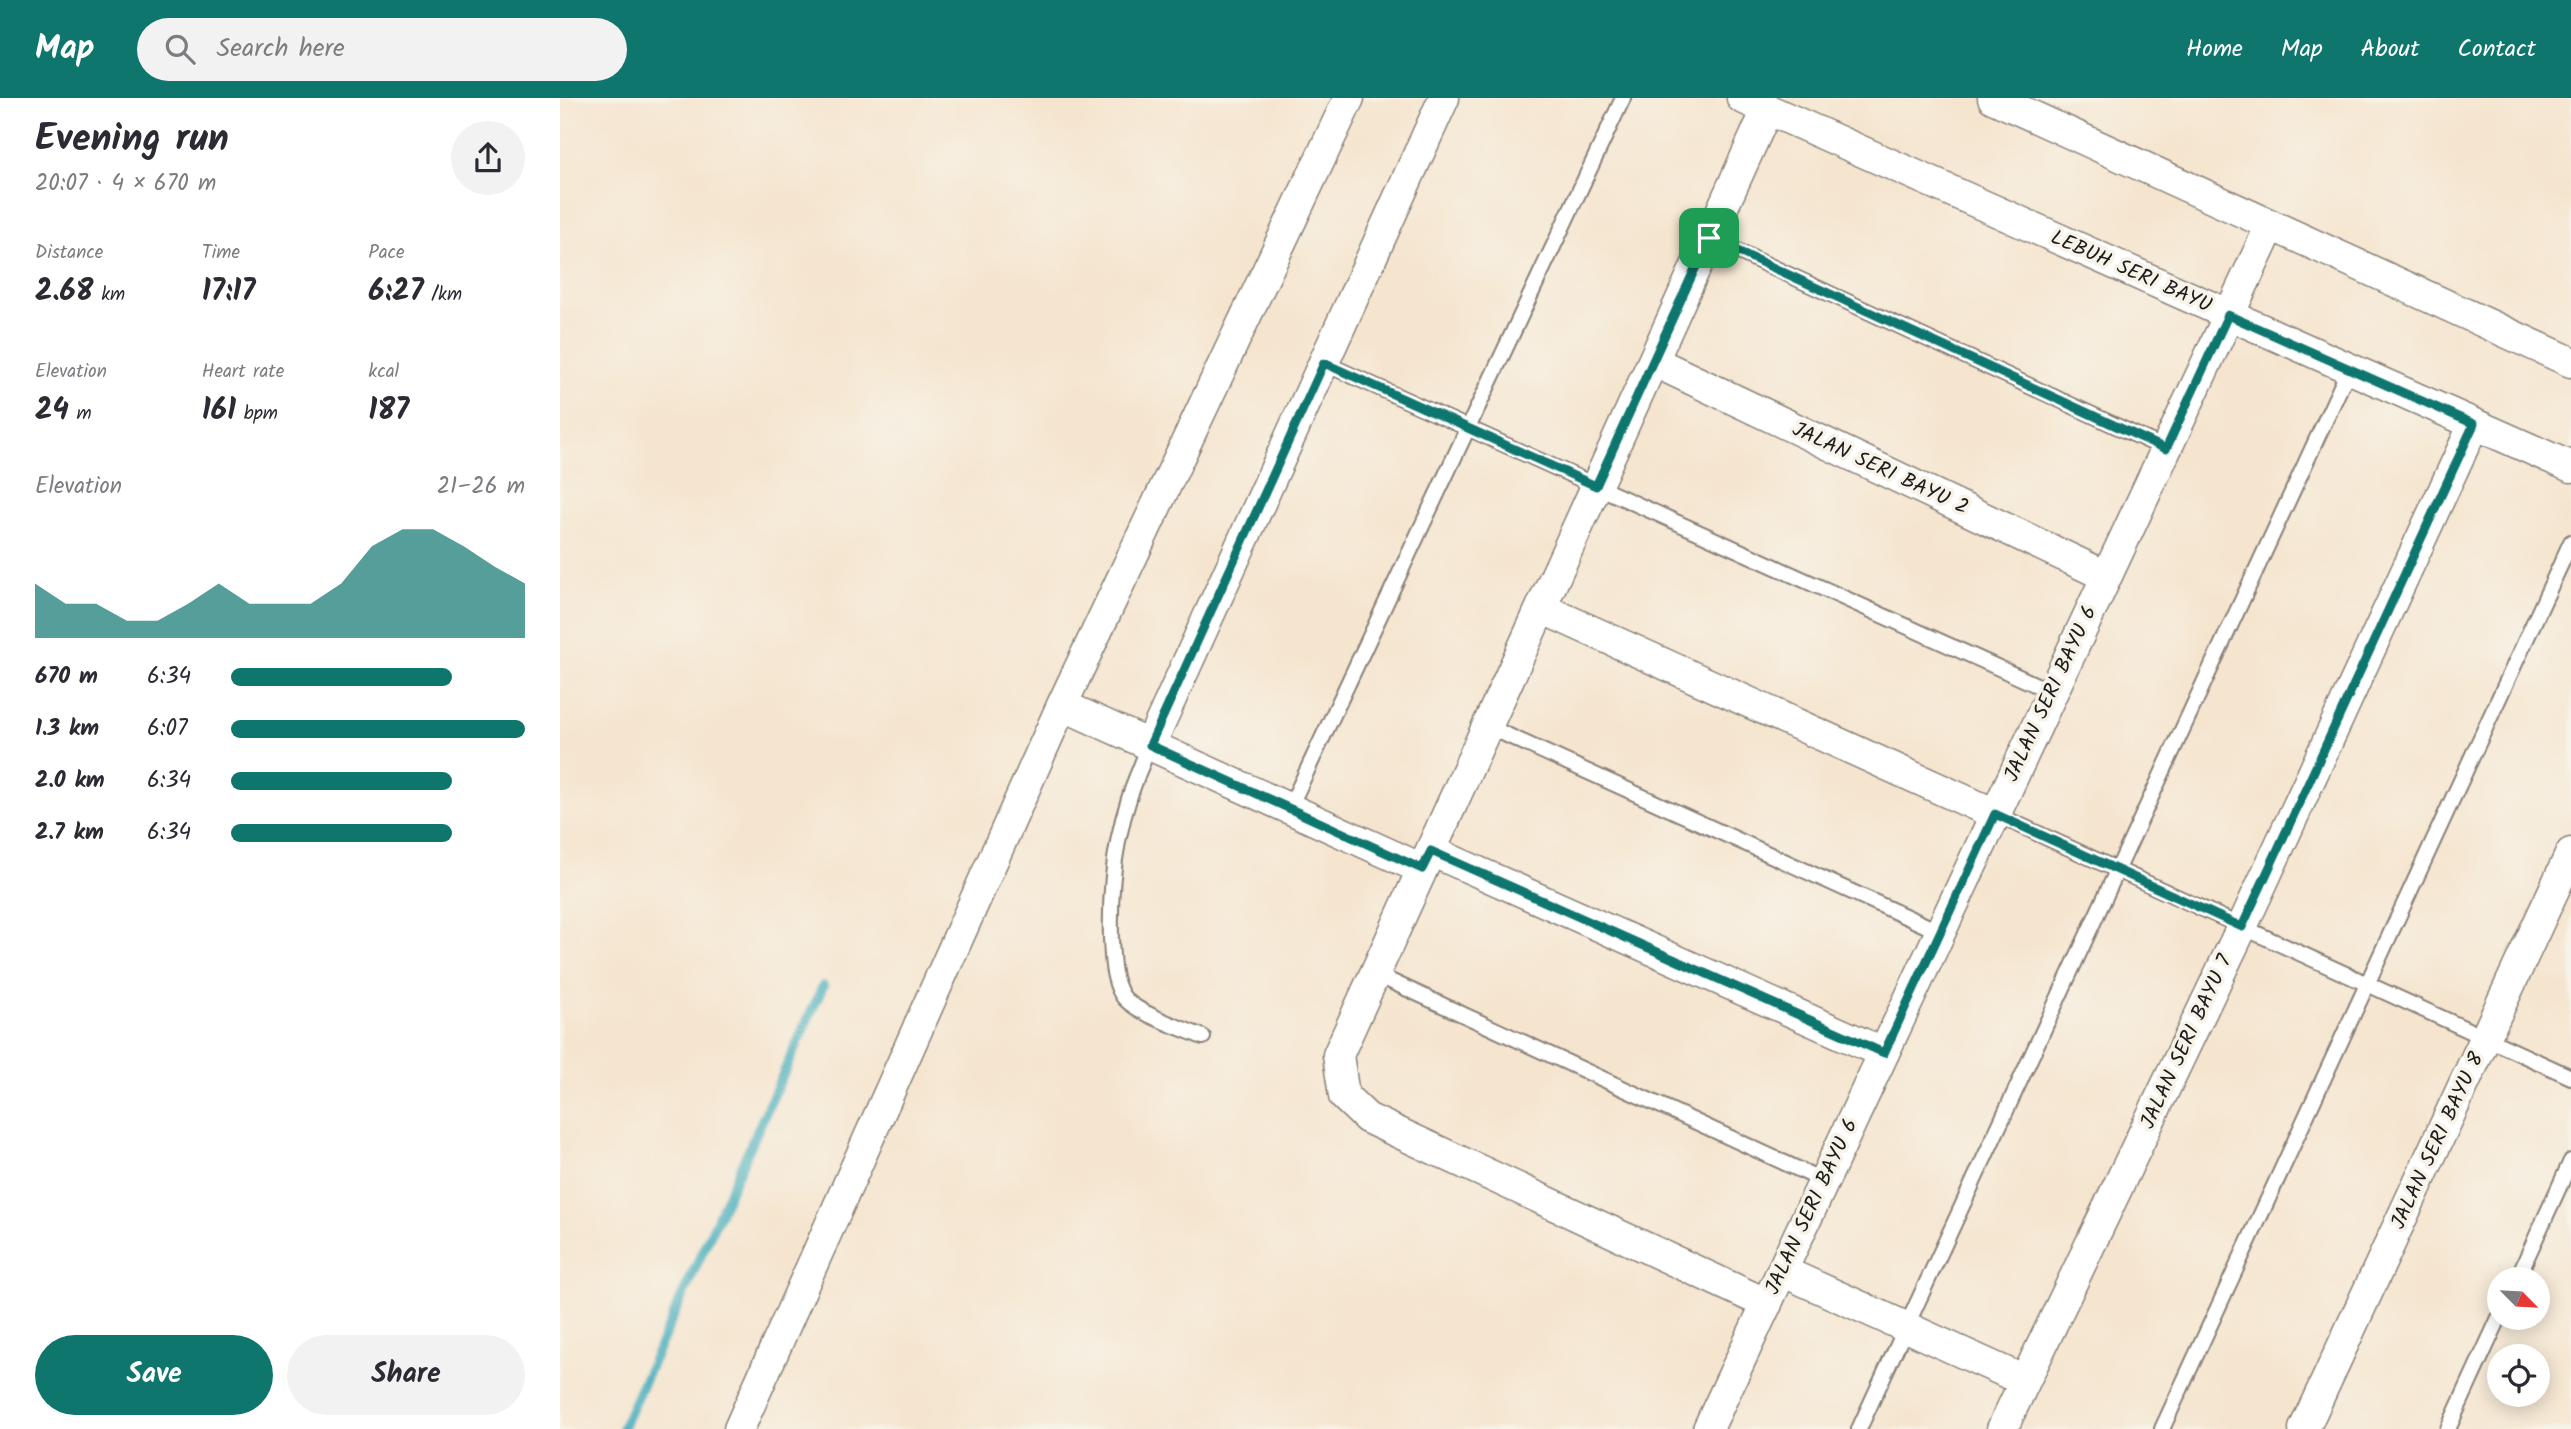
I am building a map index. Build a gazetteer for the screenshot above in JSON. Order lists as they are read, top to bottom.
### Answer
{
  "streets": {
    "street": [
      "LEBUH SERI BAYU",
      "JALAN SERI BAYU 2",
      "JALAN SERI BAYU 6",
      "JALAN SERI BAYU 7",
      "JALAN SERI BAYU 8"
    ]
  },
  "crossings": [
    ["LEBUH SERI BAYU", "JALAN SERI BAYU 6"],
    ["LEBUH SERI BAYU", "JALAN SERI BAYU 7"],
    ["JALAN SERI BAYU 2", "JALAN SERI BAYU 6"]
  ],
  "north": "bottom right",
  "page": {
    "header": "Map",
    "search": "Search here",
    "nav": [
      "Home",
      "Map",
      "About",
      "Contact"
    ],
    "heading": ["Evening run", "20:07 · 4 × 670 m"],
    "stats": [
      ["Distance", "2.68 km"],
      ["Time", "17:17"],
      ["Pace", "6:27 /km"],
      ["Elevation", "24 m"],
      ["Heart rate", "161 bpm"],
      ["kcal", "187"]
    ],
    "chart": ["Elevation", "21–26 m"],
    "list": [
      {
        "name": "670 m",
        "note": "6:34"
      },
      {
        "name": "1.3 km",
        "note": "6:07"
      },
      {
        "name": "2.0 km",
        "note": "6:34"
      },
      {
        "name": "2.7 km",
        "note": "6:34"
      }
    ],
    "buttons": ["Save", "Share"]
  }
}
